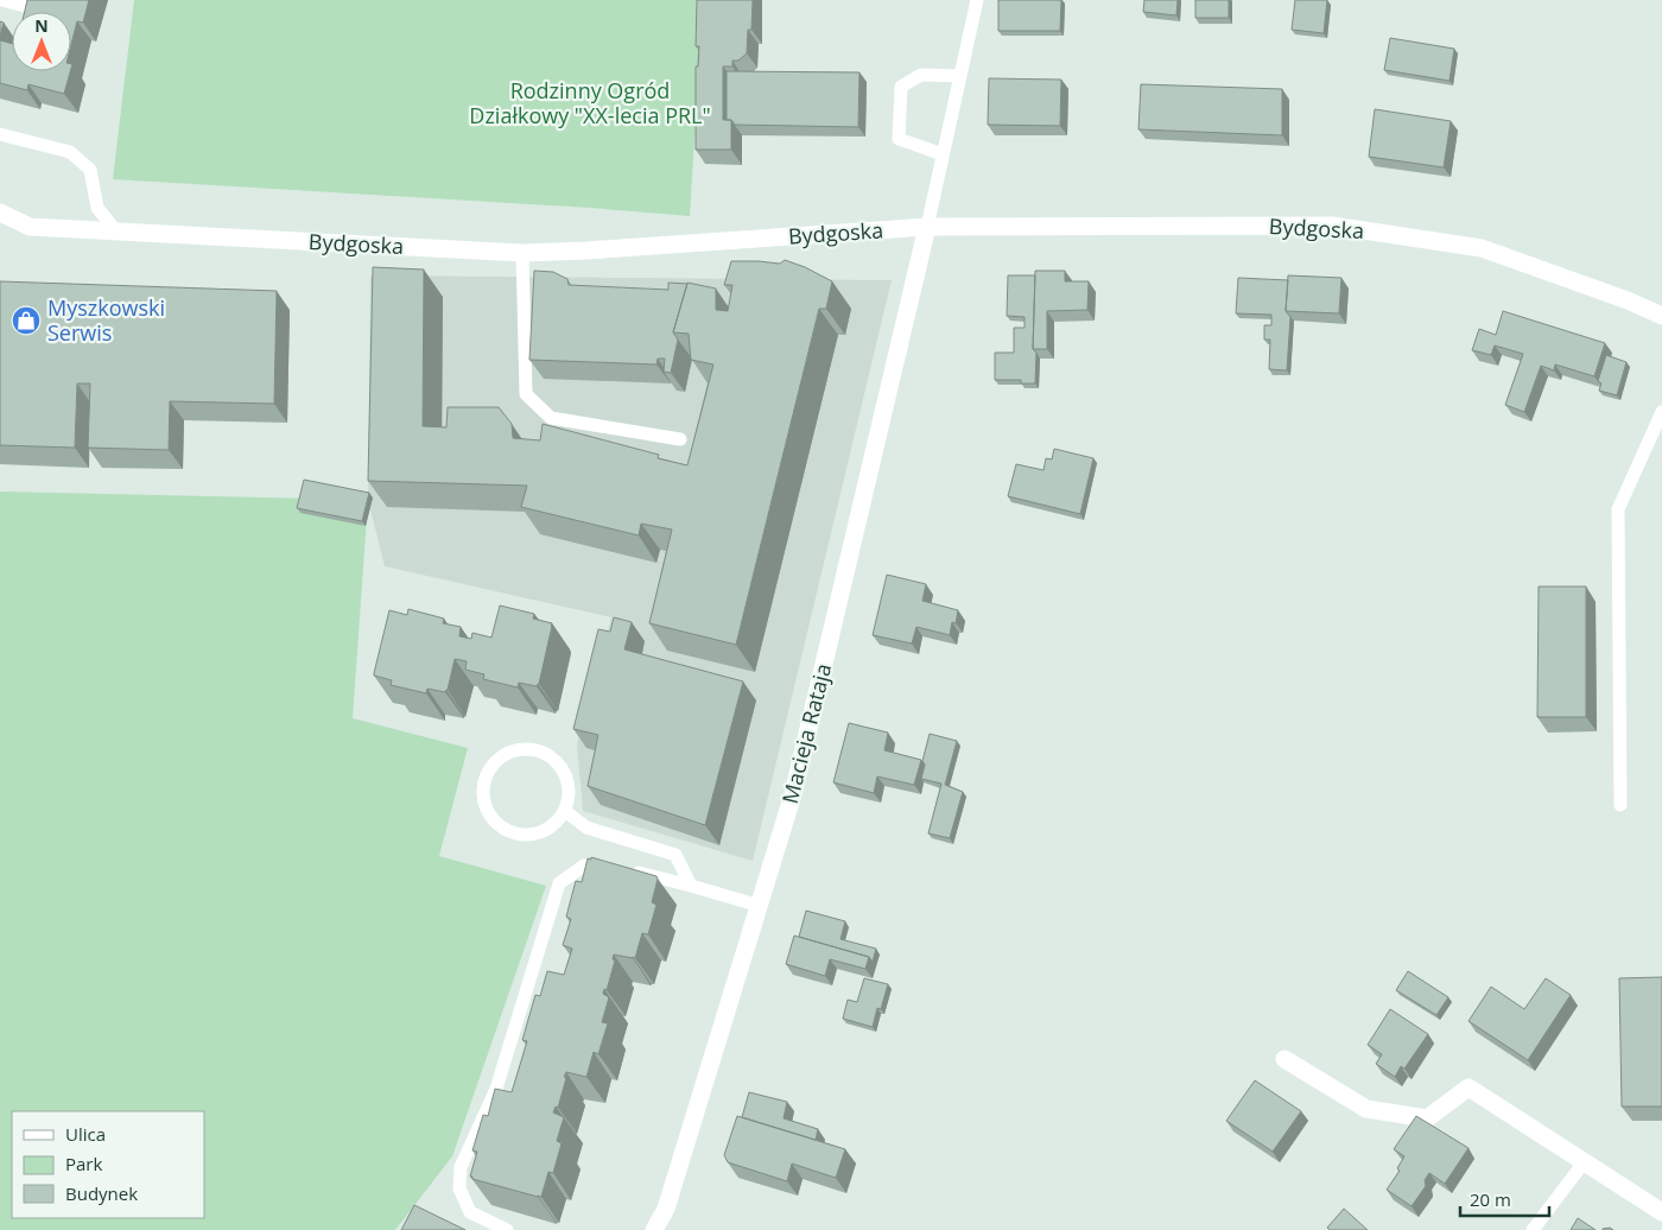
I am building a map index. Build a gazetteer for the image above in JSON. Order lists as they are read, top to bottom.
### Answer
{
  "streets": {
    "street": ["Bydgoska", "Macieja Rataja"]
  },
  "crossings": [
    ["Bydgoska", "Macieja Rataja"]
  ],
  "parks": ["Rodzinny Ogród Działkowy \"XX-lecia PRL\""],
  "places": {
    "shop": ["Myszkowski Serwis"]
  },
  "legend": ["Ulica", "Park", "Budynek"],
  "scale_bar": "20 m",
  "north": "top"
}
